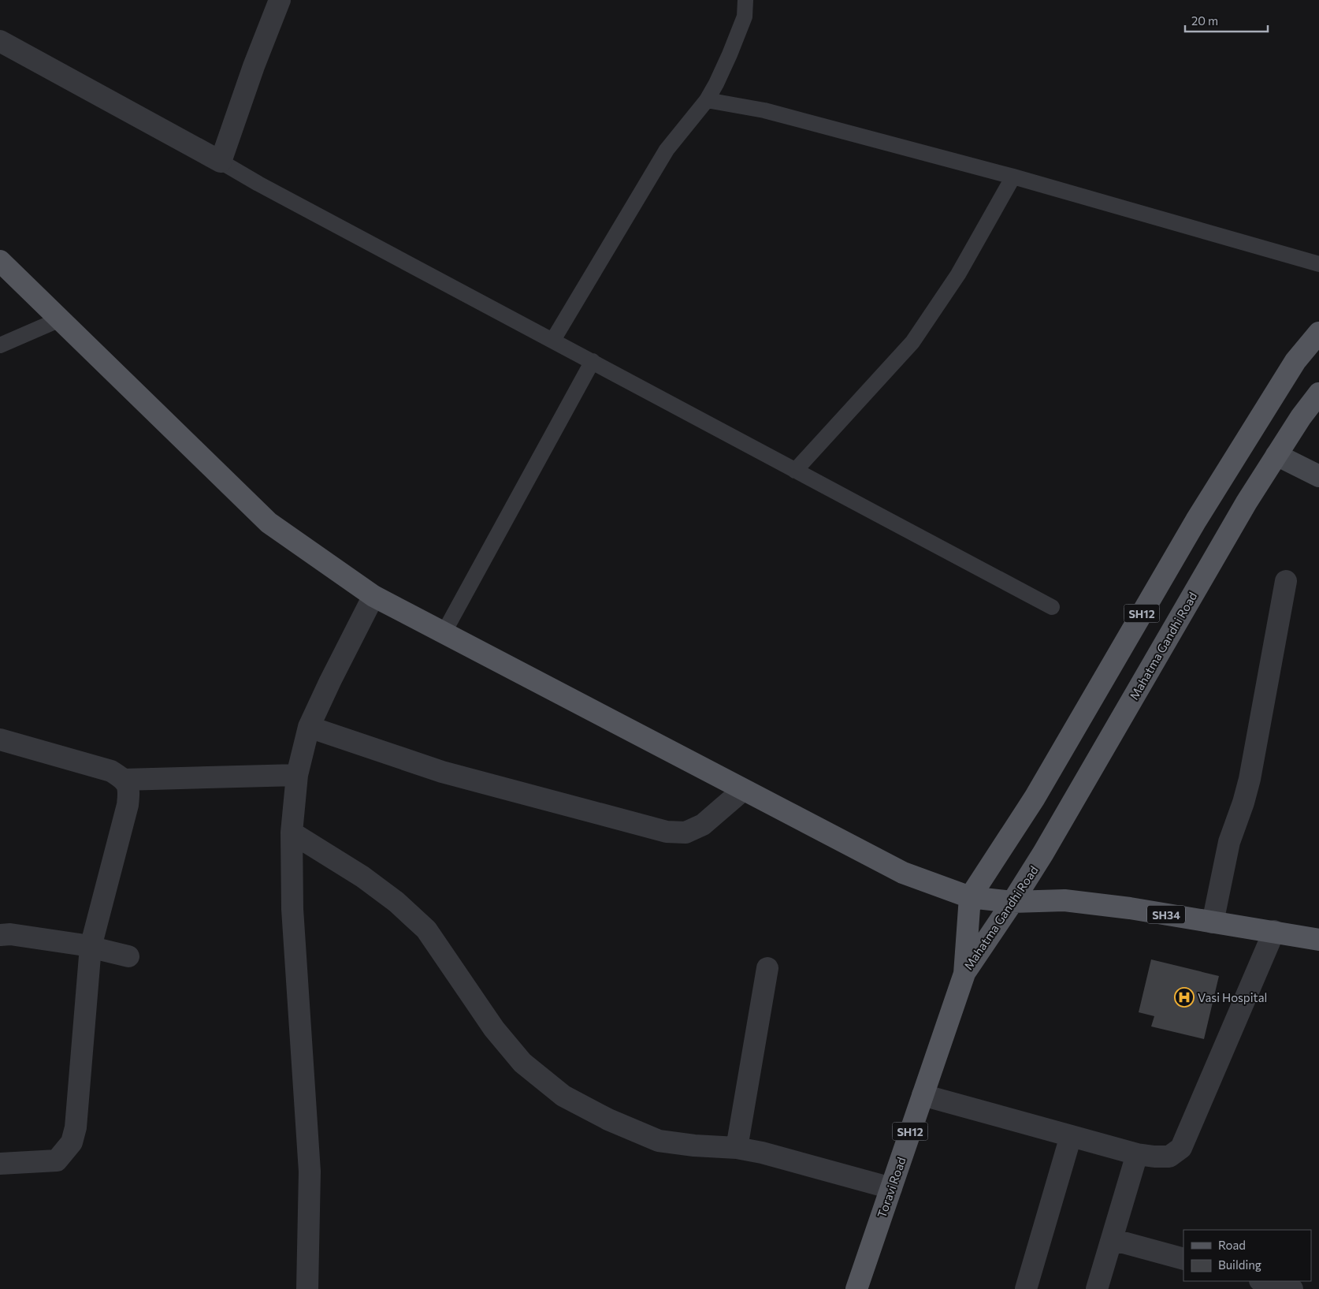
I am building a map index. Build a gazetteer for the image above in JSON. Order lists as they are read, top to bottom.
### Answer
{
  "streets": {
    "main road": [
      "SH12",
      "Mahatma Gandhi Road",
      "SH34",
      "Toravi Road"
    ]
  },
  "crossings": [
    ["Mahatma Gandhi Road", "SH34"],
    ["Mahatma Gandhi Road", "Toravi Road"]
  ],
  "places": {
    "hospital": ["Vasi Hospital"]
  },
  "legend": ["Road", "Building"],
  "scale_bar": "20 m"
}
